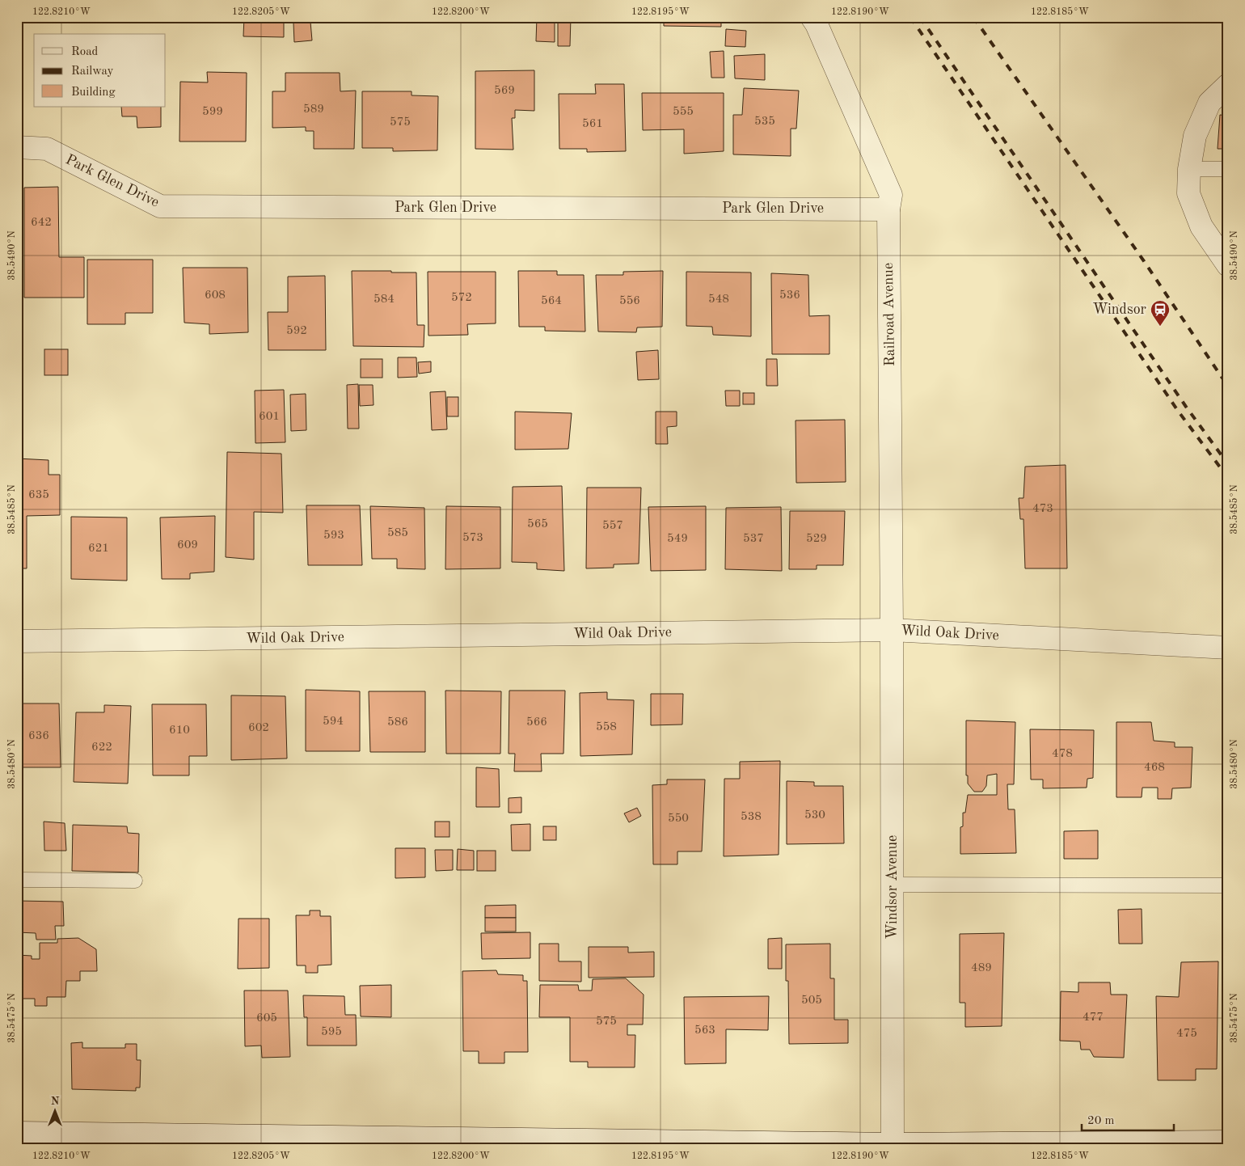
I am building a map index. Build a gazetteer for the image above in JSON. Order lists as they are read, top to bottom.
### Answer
{
  "streets": {
    "street": [
      "Park Glen Drive",
      "Railroad Avenue",
      "Wild Oak Drive",
      "Windsor Avenue"
    ]
  },
  "crossings": [
    ["Park Glen Drive", "Railroad Avenue"],
    ["Railroad Avenue", "Wild Oak Drive"],
    ["Railroad Avenue", "Windsor Avenue"],
    ["Wild Oak Drive", "Windsor Avenue"]
  ],
  "places": {
    "station": ["Windsor"]
  },
  "house_numbers": [
    "569",
    "589",
    "599",
    "555",
    "535",
    "575",
    "561",
    "642",
    "608",
    "536",
    "572",
    "584",
    "548",
    "564",
    "556",
    "592",
    "601",
    "635",
    "473",
    "565",
    "557",
    "585",
    "593",
    "573",
    "549",
    "537",
    "529",
    "609",
    "621",
    "594",
    "586",
    "566",
    "558",
    "602",
    "610",
    "636",
    "622",
    "478",
    "468",
    "530",
    "538",
    "550",
    "489",
    "505",
    "477",
    "605",
    "575",
    "563",
    "595",
    "475"
  ],
  "legend": ["Road", "Railway", "Building"],
  "scale_bar": "20 m",
  "north": "top",
  "coordinates": [
    "122.8210°W",
    "122.8205°W",
    "122.8200°W",
    "122.8195°W",
    "122.8190°W",
    "122.8185°W",
    "38.5490°N",
    "38.5485°N",
    "38.5480°N",
    "38.5475°N"
  ]
}
